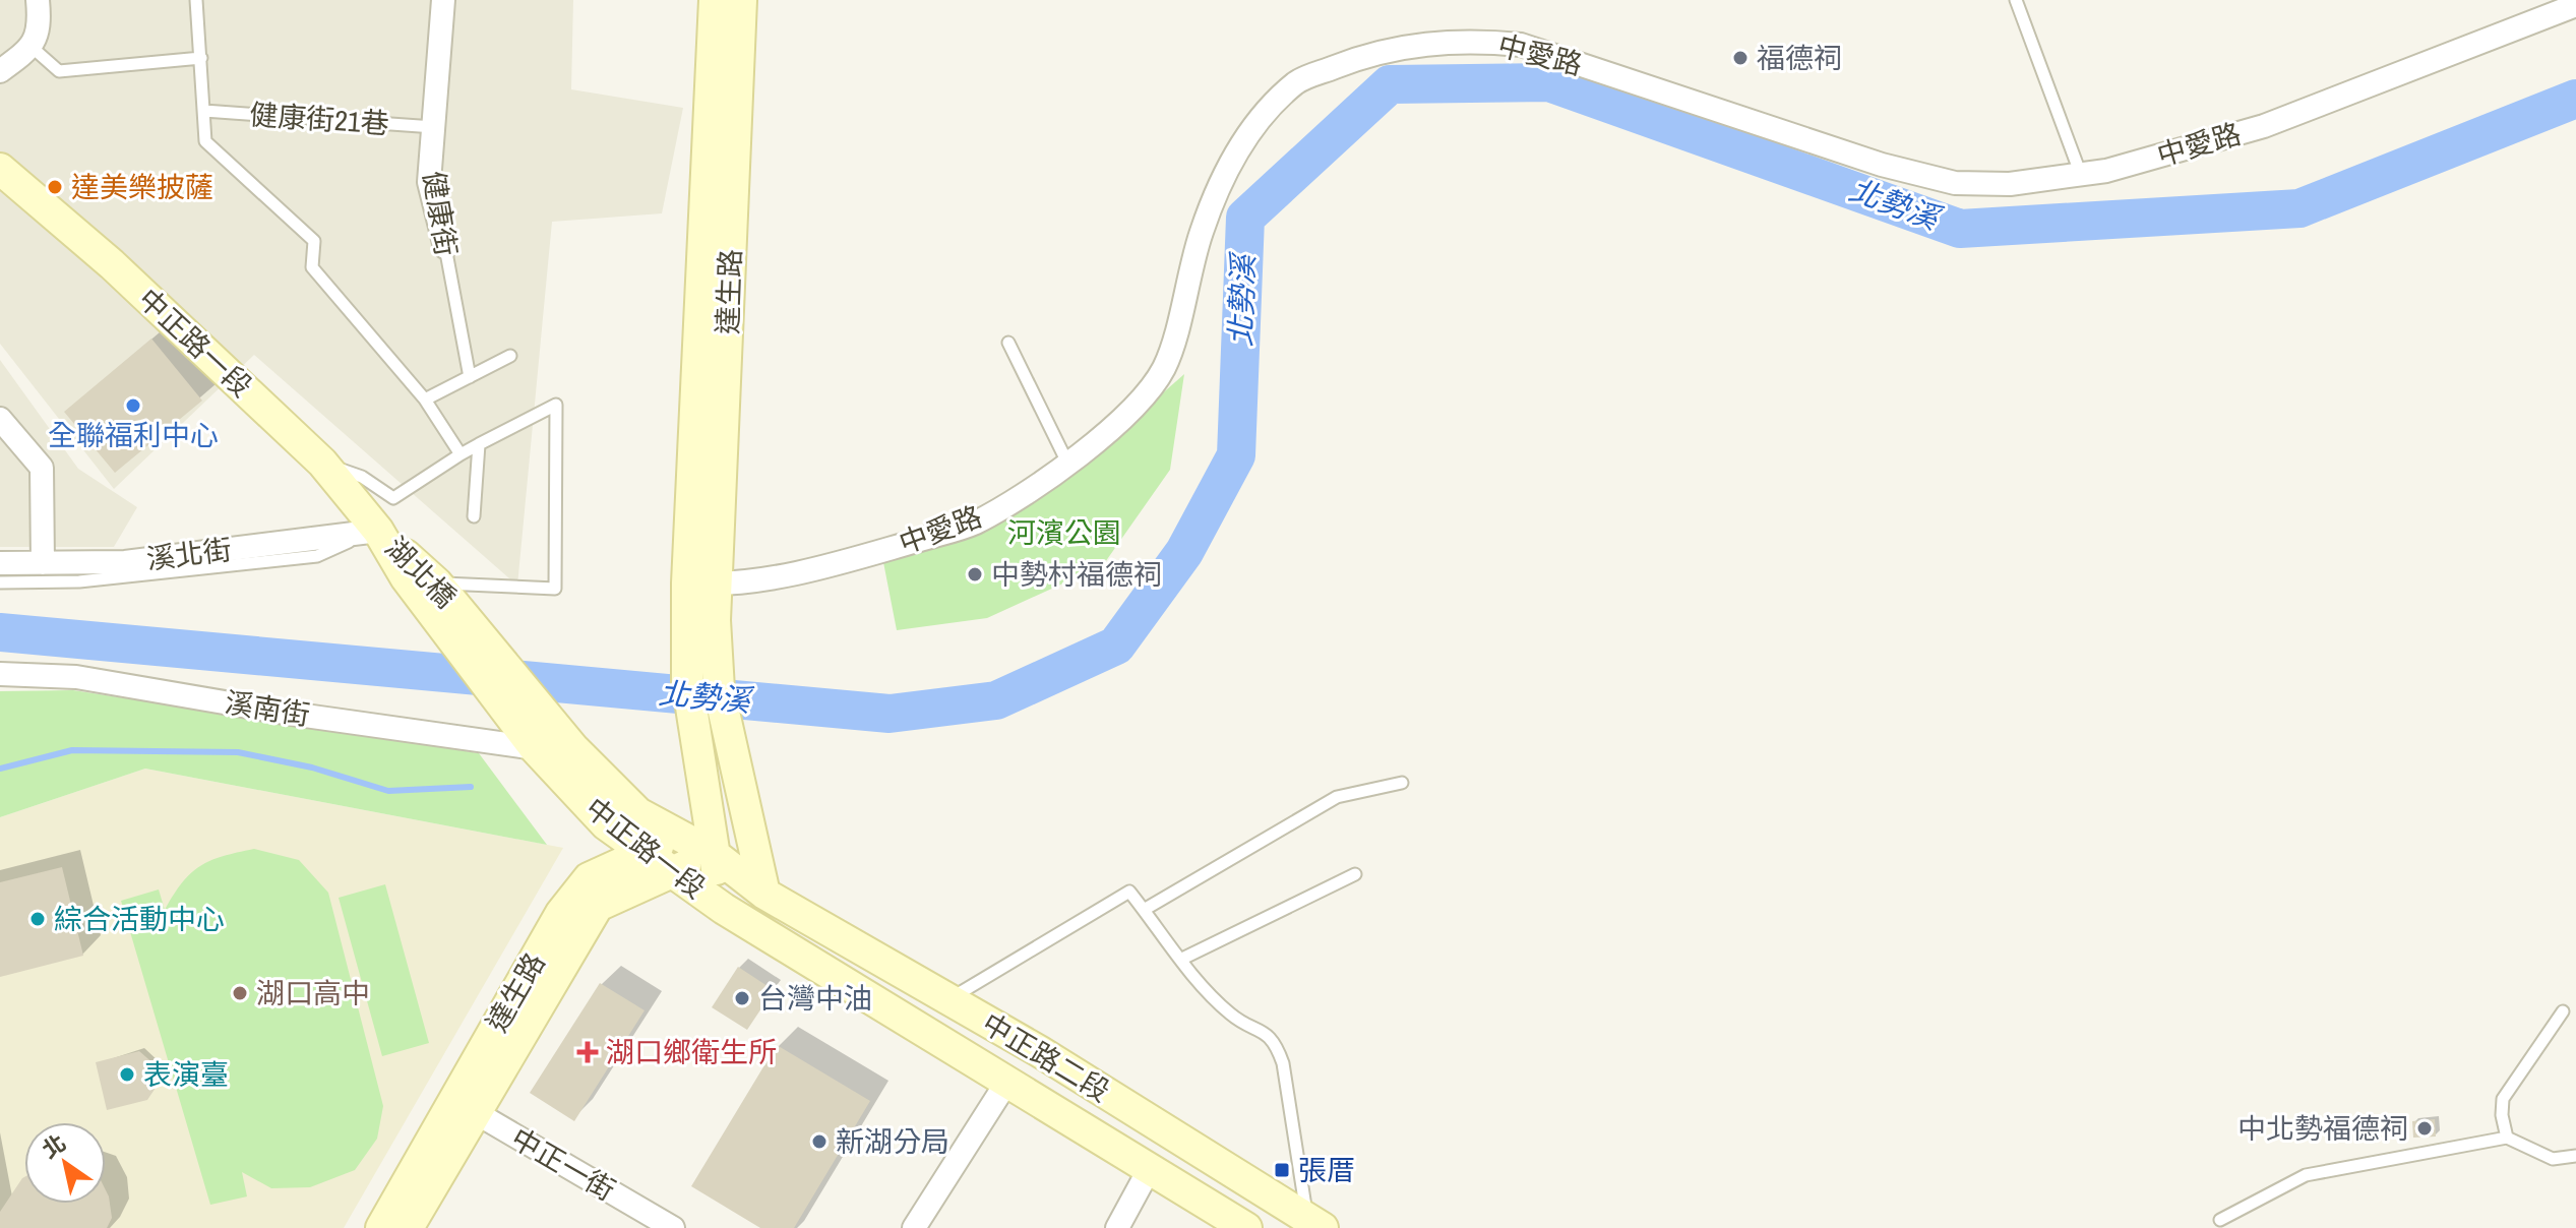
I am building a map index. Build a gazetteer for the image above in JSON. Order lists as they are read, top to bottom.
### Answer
{
  "streets": {
    "street": [
      "中愛路",
      "健康街",
      "達生路",
      "中正路一段",
      "溪北街",
      "湖北橋",
      "溪南街",
      "中正路二段",
      "中正一街"
    ],
    "lane": ["健康街21巷"]
  },
  "crossings": [
    ["中愛路", "達生路"],
    ["健康街21巷", "健康街"],
    ["達生路", "中正路一段"],
    ["達生路", "中正一街"],
    ["中正路一段", "溪北街"],
    ["中正路一段", "湖北橋"],
    ["中正路一段", "溪南街"],
    ["中正路一段", "中正路二段"],
    ["溪北街", "湖北橋"],
    ["湖北橋", "溪南街"]
  ],
  "water": ["北勢溪"],
  "parks": ["河濱公園"],
  "places": {
    "other": [
      "福德祠",
      "達美樂披薩",
      "全聯福利中心",
      "中勢村福德祠",
      "綜合活動中心",
      "湖口高中",
      "台灣中油",
      "表演臺",
      "中北勢福德祠",
      "新湖分局"
    ],
    "health": ["湖口鄉衛生所"],
    "transit": ["張厝"]
  },
  "north": "top left"
}
